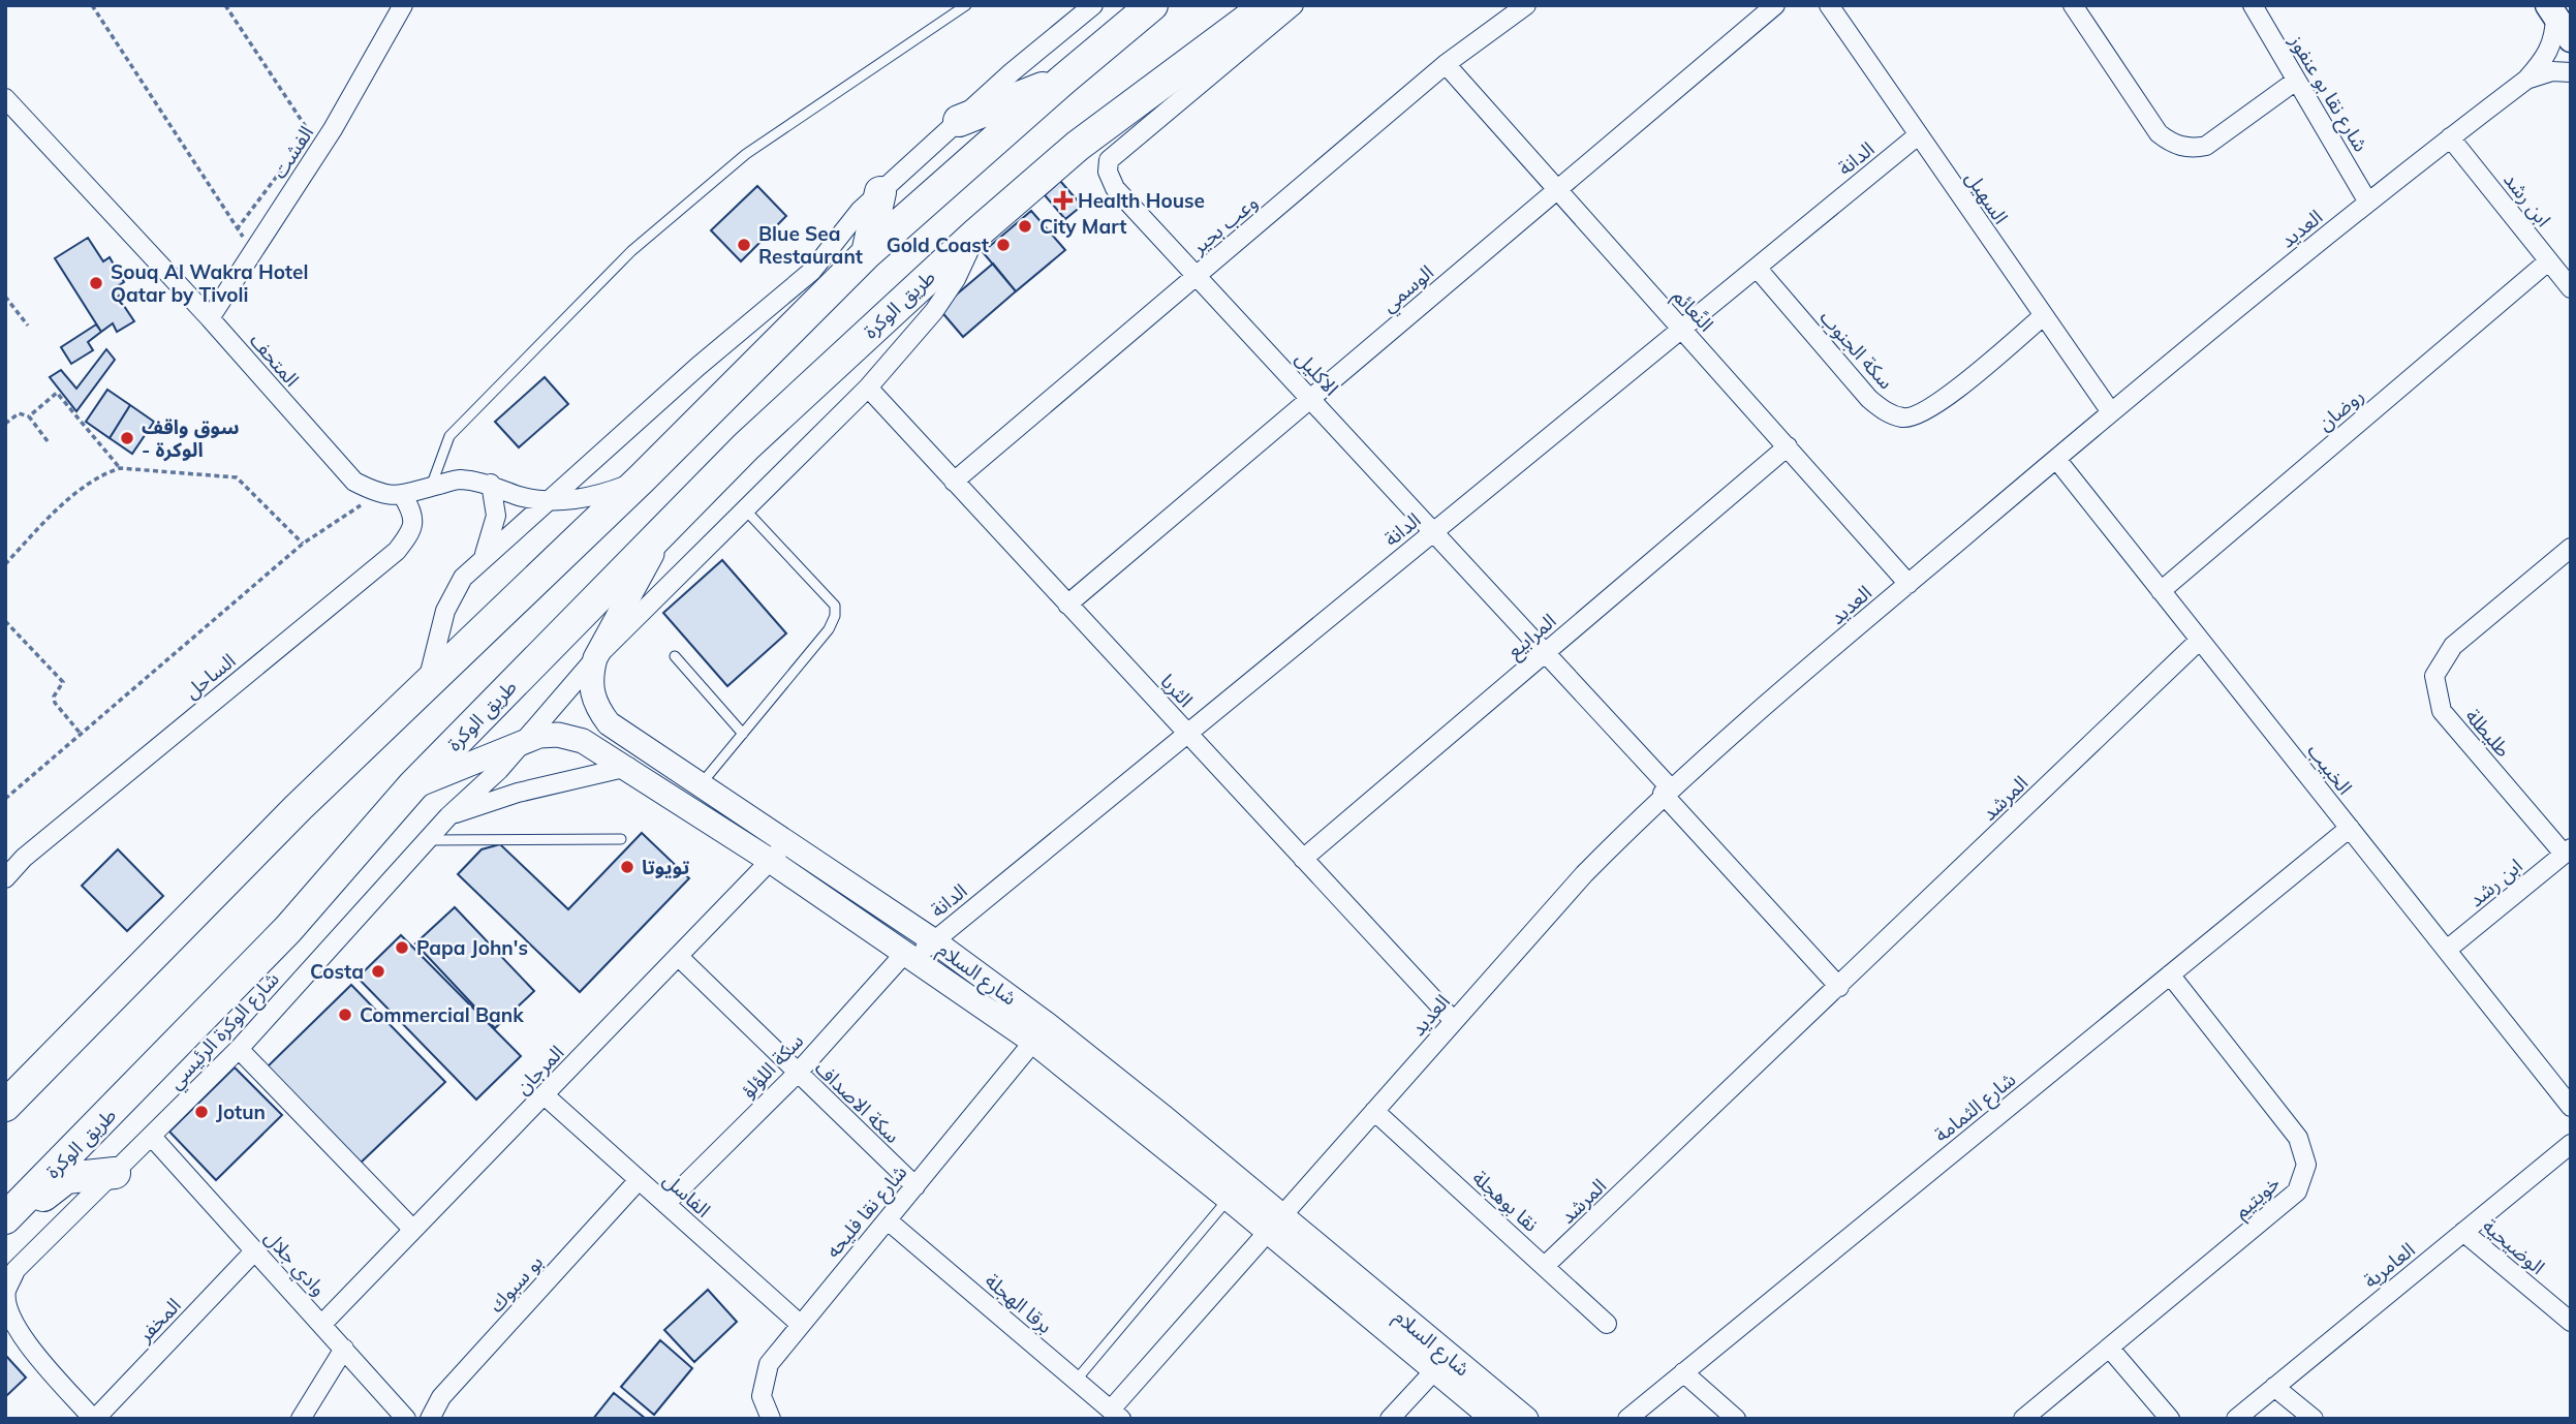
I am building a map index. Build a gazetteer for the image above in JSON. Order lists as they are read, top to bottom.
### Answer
{
  "streets": {
    "highway": ["طريق الوكرة"],
    "street": [
      "شارع نقا بو عنفوز",
      "الفشت",
      "الدانة",
      "السهيل",
      "ابن رشد",
      "وعب بحير",
      "العديد",
      "الوسمي",
      "النًعائم",
      "سكة الجنوب",
      "المتحف",
      "الاكليل",
      "روضان",
      "المرابيع",
      "الساحل",
      "الثريا",
      "طليطلة",
      "الخبيب",
      "المرشد",
      "شارع السلام",
      "شارع الوكرة الرئيسي",
      "سكة اللؤلؤ",
      "المرجان",
      "سكة الاصداف",
      "شارع الثمامة",
      "الفاسل",
      "خويتيم",
      "نقا بوهجلة",
      "شارع نقا فليحه",
      "الوضيحية",
      "وادي جلال",
      "العامرية",
      "بو سبوك",
      "برقا الهجلة",
      "المخفر"
    ]
  },
  "crossings": [
    ["شارع نقا بو عنفوز", "العديد"],
    ["الفشت", "المتحف"],
    ["الدانة", "السهيل"],
    ["الدانة", "النًعائم"],
    ["الدانة", "سكة الجنوب"],
    ["الدانة", "الاكليل"],
    ["الدانة", "الثريا"],
    ["الدانة", "شارع السلام"],
    ["الدانة", "سكة اللؤلؤ"],
    ["السهيل", "العديد"],
    ["السهيل", "سكة الجنوب"],
    ["ابن رشد", "العديد"],
    ["ابن رشد", "روضان"],
    ["ابن رشد", "طليطلة"],
    ["ابن رشد", "الخبيب"],
    ["وعب بحير", "النًعائم"],
    ["وعب بحير", "الاكليل"],
    ["وعب بحير", "الثريا"],
    ["العديد", "النًعائم"],
    ["العديد", "الاكليل"],
    ["العديد", "الثريا"],
    ["العديد", "الخبيب"],
    ["العديد", "شارع السلام"],
    ["العديد", "نقا بوهجلة"],
    ["العديد", "برقا الهجلة"],
    ["الوسمي", "النًعائم"],
    ["الوسمي", "الاكليل"],
    ["الوسمي", "الثريا"],
    ["طريق الوكرة", "الثريا"],
    ["طريق الوكرة", "شارع السلام"],
    ["طريق الوكرة", "شارع الوكرة الرئيسي"],
    ["النًعائم", "المرابيع"],
    ["المتحف", "الساحل"],
    ["الاكليل", "المرابيع"],
    ["روضان", "الخبيب"],
    ["المرابيع", "الثريا"],
    ["الخبيب", "المرشد"],
    ["الخبيب", "شارع الثمامة"],
    ["المرشد", "نقا بوهجلة"],
    ["شارع السلام", "شارع الوكرة الرئيسي"],
    ["شارع السلام", "سكة اللؤلؤ"],
    ["شارع السلام", "المرجان"],
    ["شارع السلام", "شارع نقا فليحه"],
    ["شارع الوكرة الرئيسي", "وادي جلال"],
    ["شارع الوكرة الرئيسي", "المخفر"],
    ["سكة اللؤلؤ", "سكة الاصداف"],
    ["سكة اللؤلؤ", "الفاسل"],
    ["المرجان", "سكة الاصداف"],
    ["المرجان", "الفاسل"],
    ["المرجان", "وادي جلال"],
    ["سكة الاصداف", "شارع نقا فليحه"],
    ["شارع الثمامة", "خويتيم"],
    ["الفاسل", "شارع نقا فليحه"],
    ["الفاسل", "بو سبوك"],
    ["شارع نقا فليحه", "برقا الهجلة"],
    ["الوضيحية", "العامرية"],
    ["وادي جلال", "المخفر"]
  ],
  "places": {
    "health": ["Health House"],
    "other": [
      "City Mart",
      "Blue Sea Restaurant",
      "Gold Coast",
      "Souq Al Wakra Hotel Qatar by Tivoli",
      "سوق واقف - الوكرة",
      "تويوتا",
      "Papa John's",
      "Costa",
      "Commercial Bank",
      "Jotun"
    ]
  }
}
